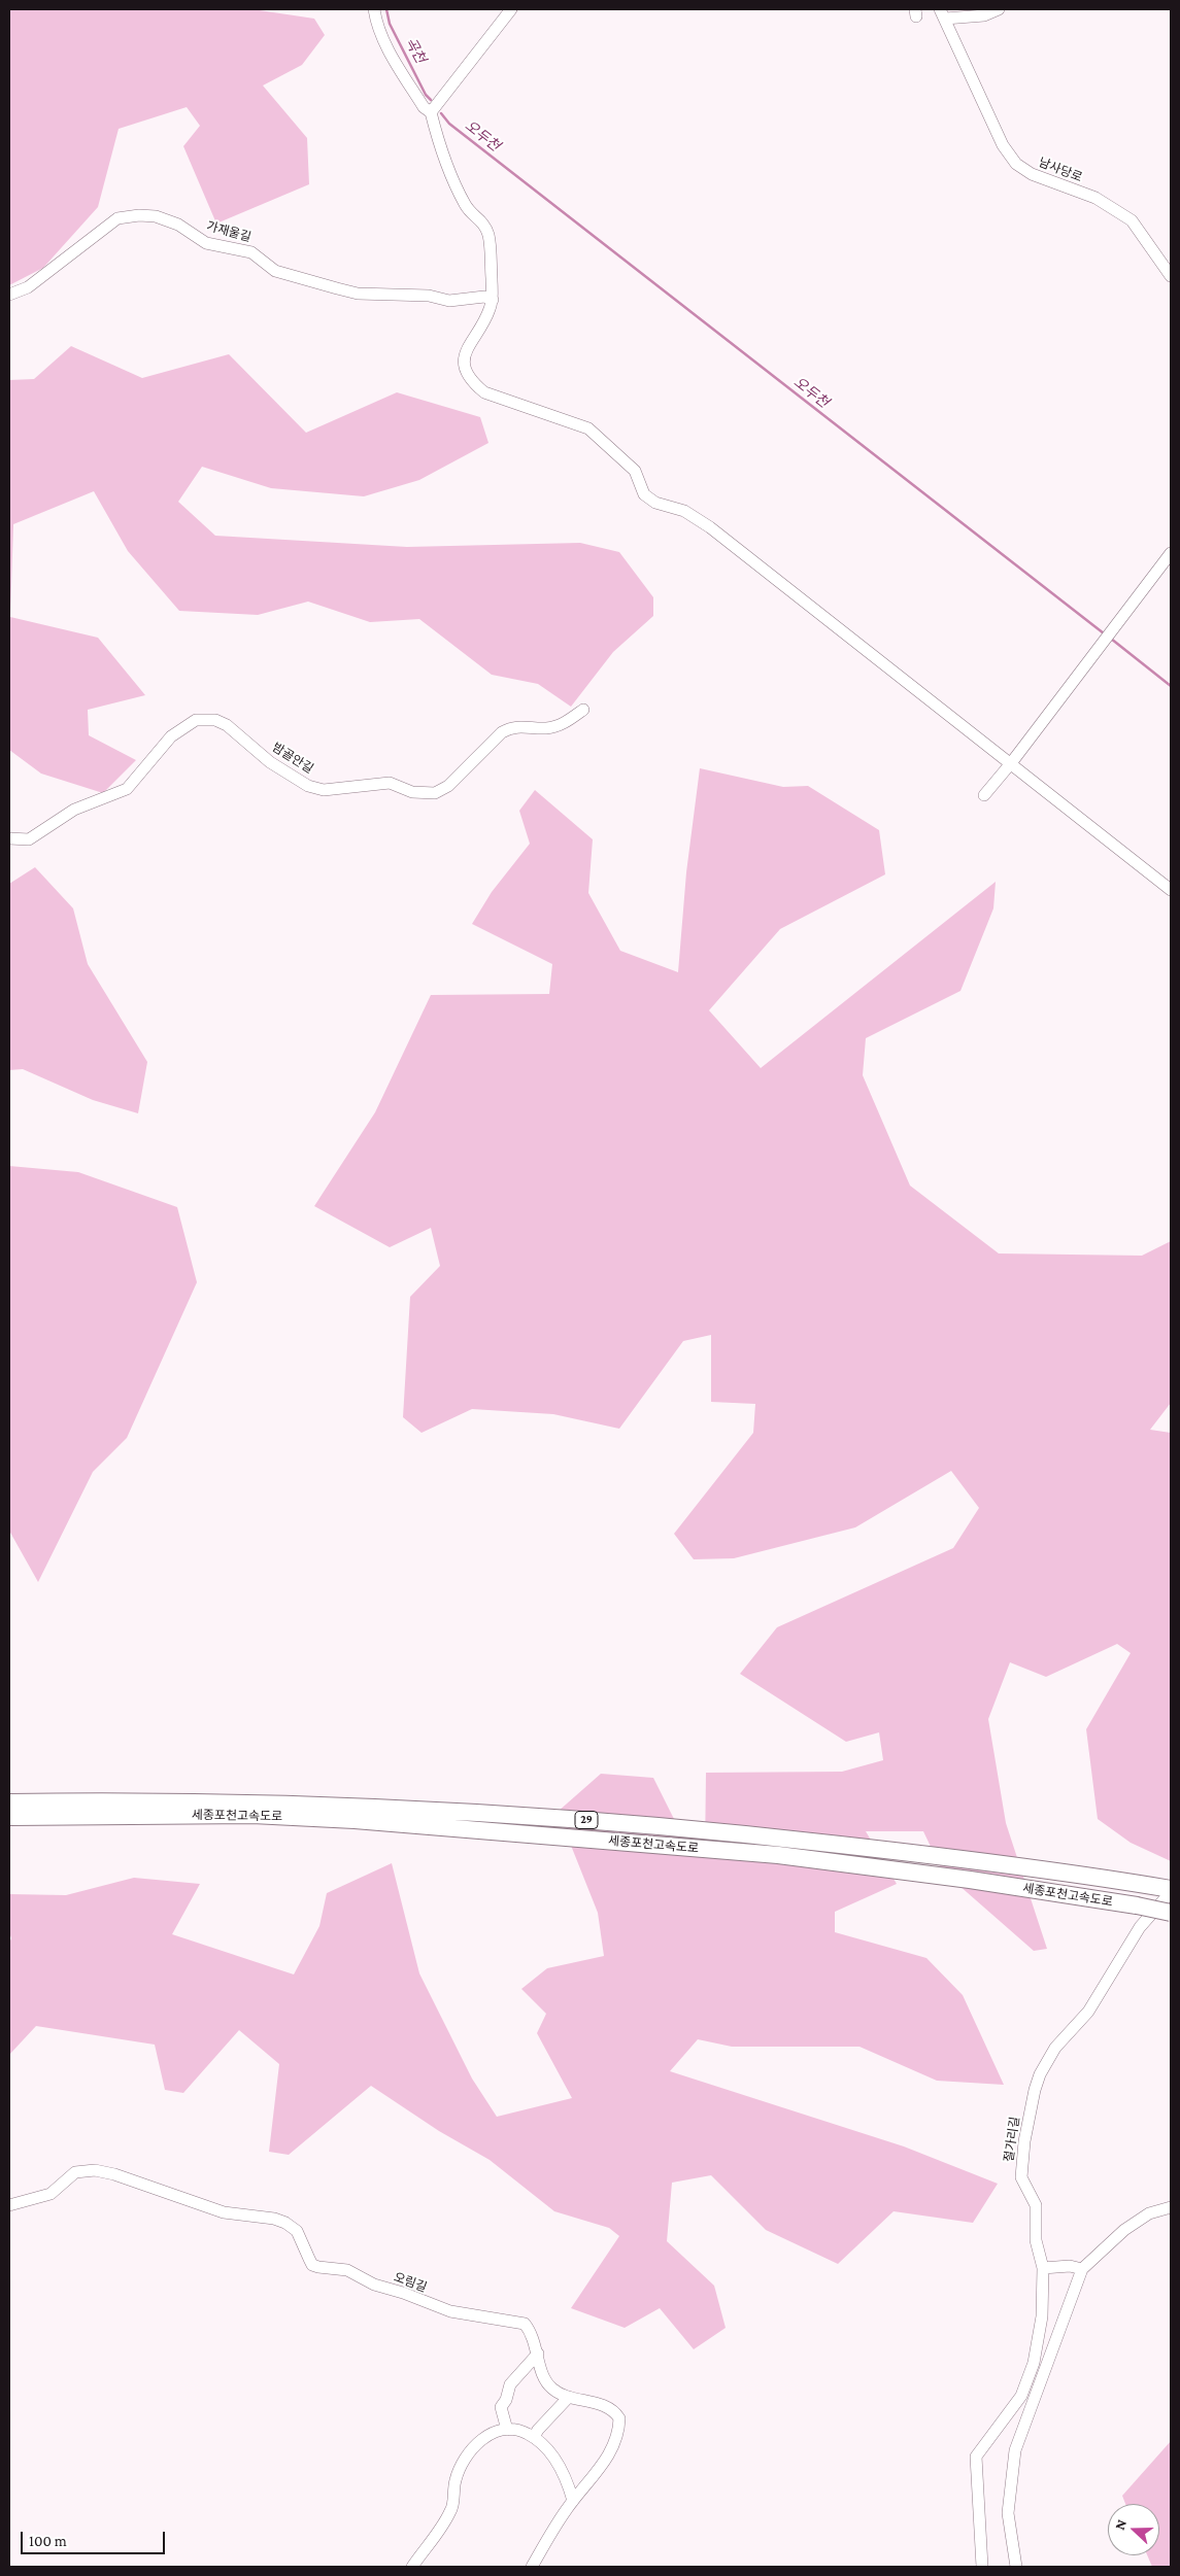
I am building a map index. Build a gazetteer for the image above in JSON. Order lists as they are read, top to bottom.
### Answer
{
  "streets": {
    "highway": ["세종포천고속도로", "29"],
    "street": [
      "남사당로",
      "가재울길",
      "밤골안길",
      "절가리길",
      "오림길"
    ]
  },
  "crossings": [
    ["세종포천고속도로", "절가리길"]
  ],
  "water": ["곡천", "오두천"],
  "scale_bar": "100 m",
  "north": "left"
}
